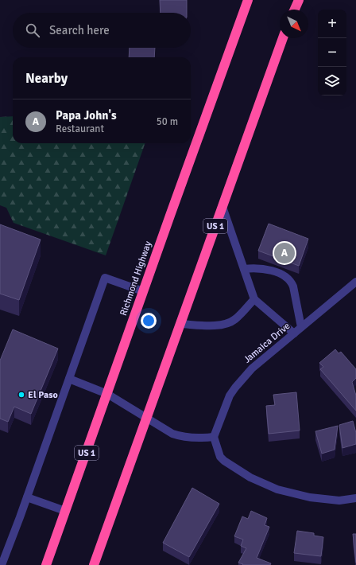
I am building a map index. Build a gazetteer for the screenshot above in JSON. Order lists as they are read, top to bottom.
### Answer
{
  "streets": {
    "highway": ["US 1", "Richmond Highway"],
    "street": ["Jamaica Drive"]
  },
  "places": ["El Paso"],
  "north": "bottom right",
  "page": {
    "map_buttons": ["+", "−"],
    "search": "Search here",
    "heading": "Nearby",
    "list": [
      {
        "mark": "A",
        "name": "Papa John's",
        "note": "Restaurant",
        "value": "50 m"
      }
    ],
    "pins": "A"
  }
}
